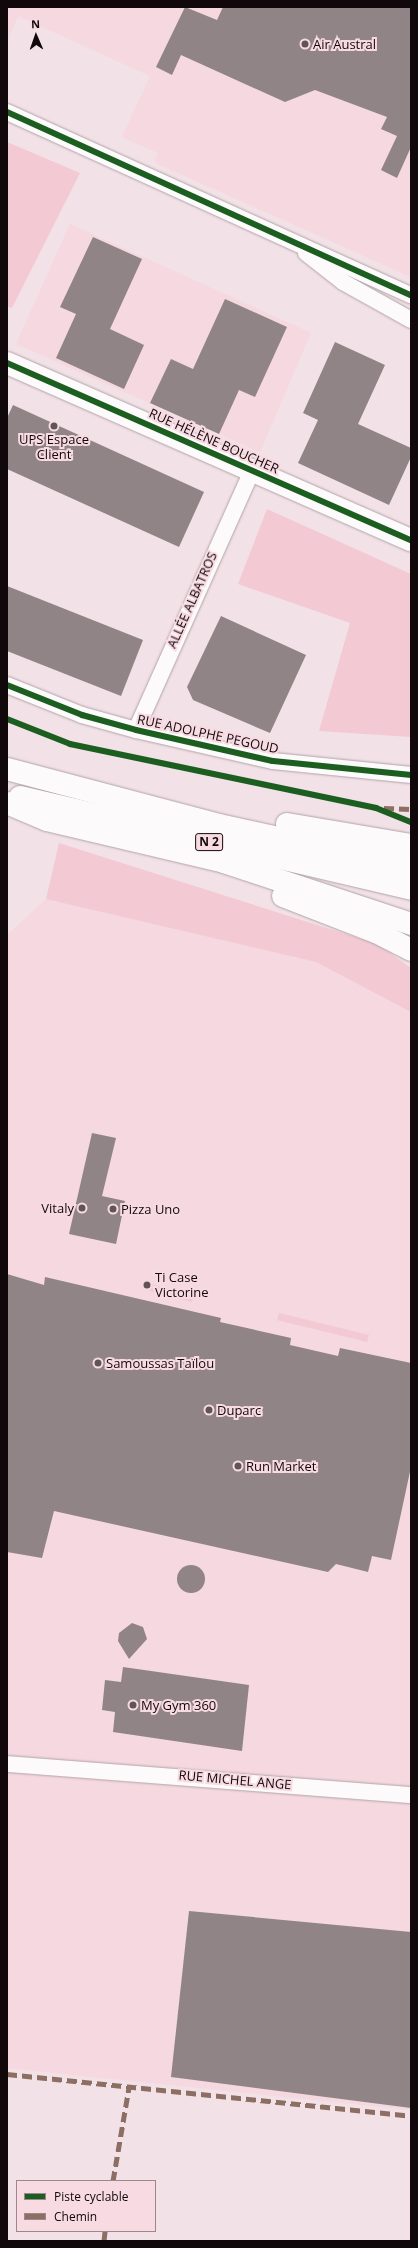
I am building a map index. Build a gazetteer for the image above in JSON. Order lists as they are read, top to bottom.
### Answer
{
  "streets": {
    "main road": ["RUE HÉLÈNE BOUCHER", "N 2"],
    "street": ["ALLÉE ALBATROS", "RUE ADOLPHE PEGOUD", "RUE MICHEL ANGE"]
  },
  "crossings": [
    ["RUE HÉLÈNE BOUCHER", "ALLÉE ALBATROS"],
    ["ALLÉE ALBATROS", "RUE ADOLPHE PEGOUD"]
  ],
  "places": [
    "Air Austral",
    "UPS Espace Client",
    "Vitaly",
    "Pizza Uno",
    "Ti Case Victorine",
    "Samoussas Taïlou",
    "Duparc",
    "Run Market",
    "My Gym 360"
  ],
  "legend": ["Piste cyclable", "Chemin"],
  "north": "top"
}
